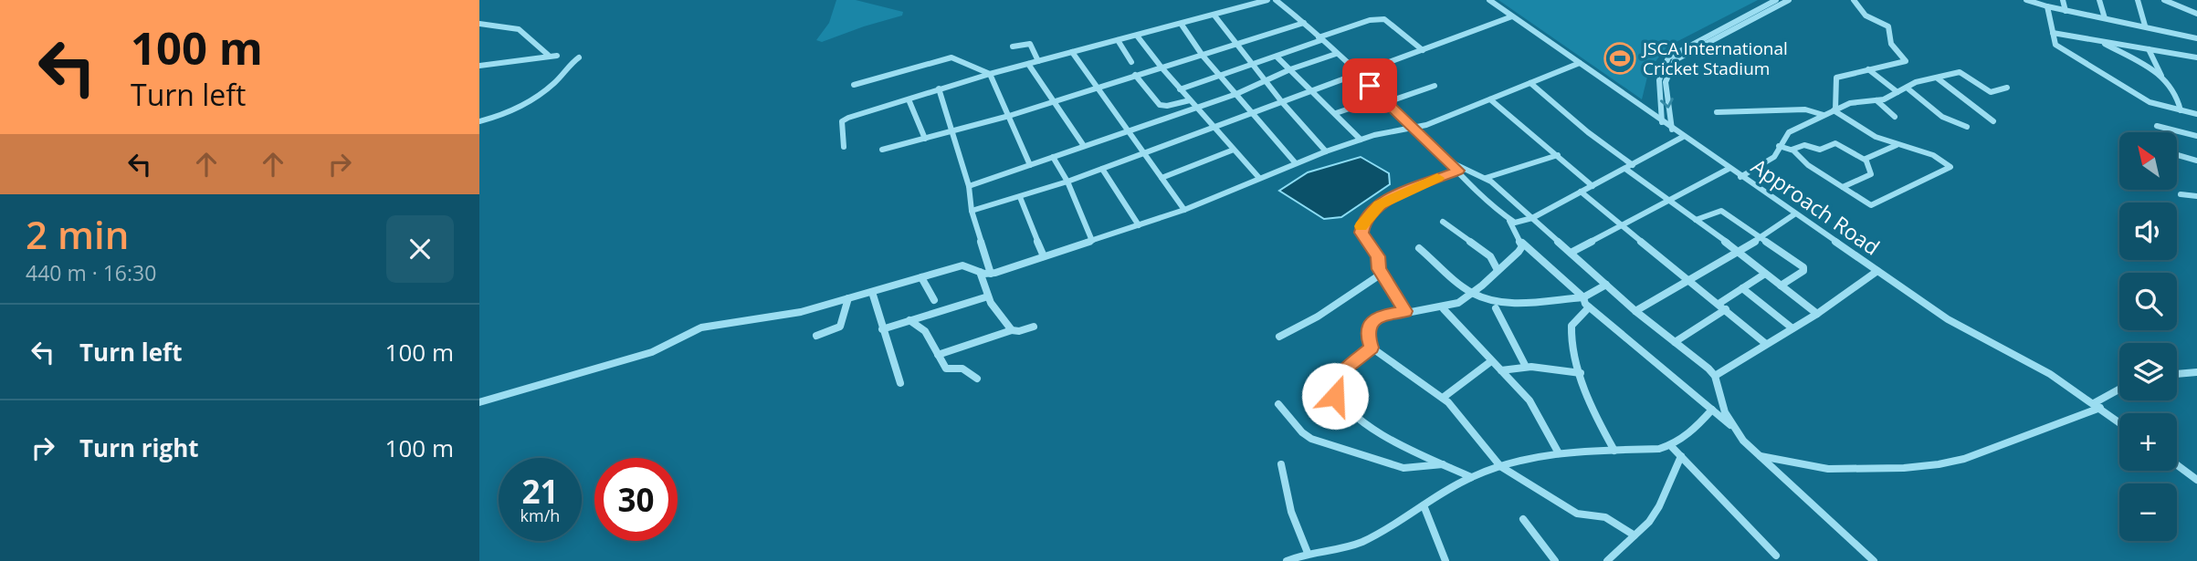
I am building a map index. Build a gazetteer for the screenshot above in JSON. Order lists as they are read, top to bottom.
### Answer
{
  "streets": {
    "street": ["Approach Road"]
  },
  "places": {
    "sports": ["JSCA International Cricket Stadium"]
  },
  "north": "top left",
  "page": {
    "turn": ["100 m", "Turn left"],
    "map_buttons": ["+", "−"],
    "heading": ["2 min", "440 m · 16:30"],
    "list": [
      {
        "name": "Turn left",
        "value": "100 m"
      },
      {
        "name": "Turn right",
        "value": "100 m"
      }
    ],
    "speed": "21 km/h",
    "limit": "30"
  }
}
